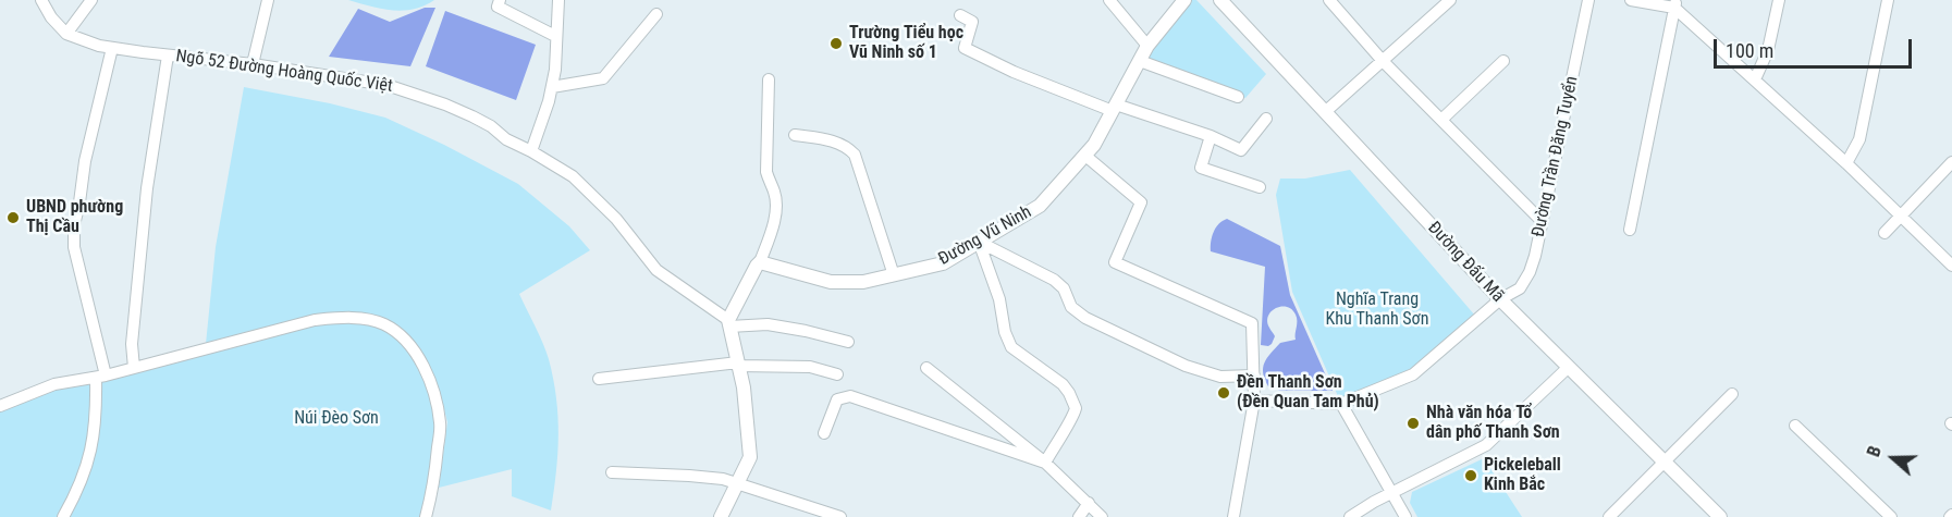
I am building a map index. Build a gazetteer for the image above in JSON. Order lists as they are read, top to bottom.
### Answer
{
  "streets": {
    "street": [
      "Ngõ 52 Đường Hoàng Quốc Việt",
      "Đường Trần Đăng Tuyển",
      "Đường Vũ Ninh",
      "Đường Đấu Mã"
    ]
  },
  "crossings": [
    ["Đường Trần Đăng Tuyển", "Đường Đấu Mã"]
  ],
  "parks": ["Nghĩa Trang Khu Thanh Sơn", "Núi Đèo Sơn"],
  "places": [
    "Trường Tiểu học Vũ Ninh số 1",
    "UBND phường Thị Cầu",
    "Đền Thanh Sơn (Đền Quan Tam Phủ)",
    "Nhà văn hóa Tổ dân phố Thanh Sơn",
    "Pickeleball Kinh Bắc"
  ],
  "scale_bar": "100 m",
  "north": "left"
}
